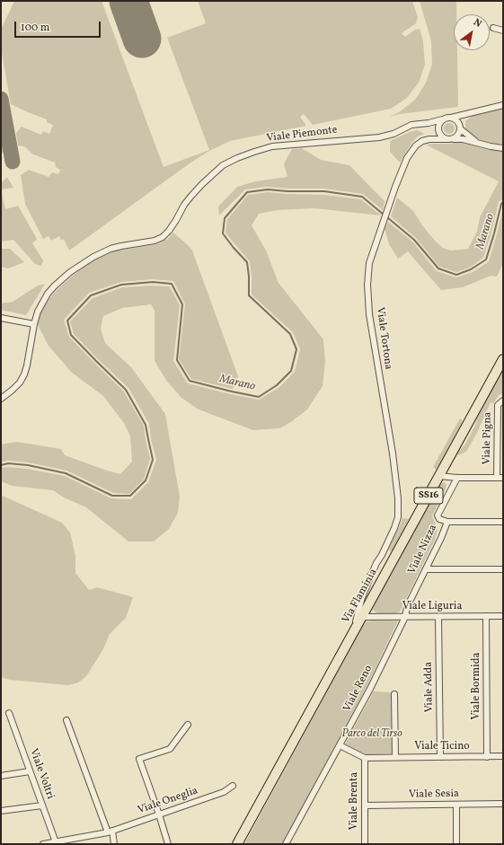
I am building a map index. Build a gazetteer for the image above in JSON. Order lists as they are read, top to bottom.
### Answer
{
  "streets": {
    "main road": ["SS16", "Via Flaminia"],
    "street": [
      "Viale Piemonte",
      "Viale Tortona",
      "Viale Pigna",
      "Viale Nizza",
      "Viale Liguria",
      "Viale Bormida",
      "Viale Adda",
      "Viale Reno",
      "Viale Ticino",
      "Viale Voltri",
      "Viale Sesia",
      "Viale Oneglia",
      "Viale Brenta"
    ]
  },
  "crossings": [
    ["Viale Piemonte", "Viale Tortona"],
    ["Viale Tortona", "Via Flaminia"],
    ["Viale Nizza", "Viale Liguria"],
    ["Viale Nizza", "Viale Reno"],
    ["Via Flaminia", "Viale Liguria"],
    ["Viale Liguria", "Viale Bormida"],
    ["Viale Liguria", "Viale Adda"],
    ["Viale Liguria", "Viale Reno"],
    ["Viale Bormida", "Viale Ticino"],
    ["Viale Adda", "Viale Ticino"],
    ["Viale Reno", "Viale Ticino"],
    ["Viale Ticino", "Viale Brenta"],
    ["Viale Voltri", "Viale Oneglia"],
    ["Viale Sesia", "Viale Brenta"]
  ],
  "water": ["Marano"],
  "parks": ["Parco del Tirso"],
  "scale_bar": "100 m",
  "north": "top right"
}
